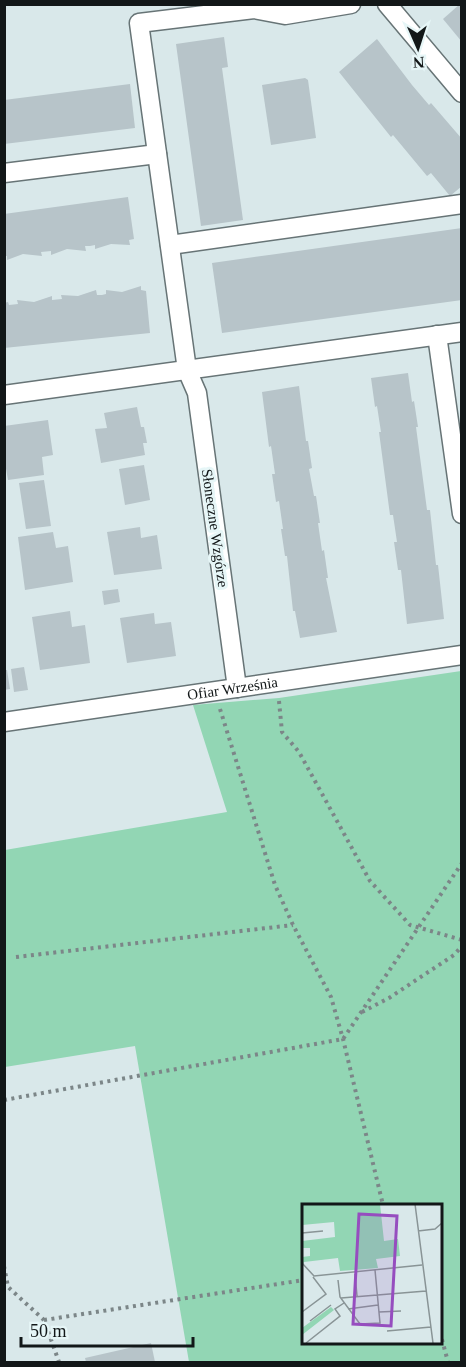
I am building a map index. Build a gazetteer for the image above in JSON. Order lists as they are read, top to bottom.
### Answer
{
  "streets": {
    "street": ["Słoneczne Wzgórze", "Ofiar Września"]
  },
  "crossings": [
    ["Słoneczne Wzgórze", "Ofiar Września"]
  ],
  "scale_bar": "50 m",
  "north": "bottom"
}
